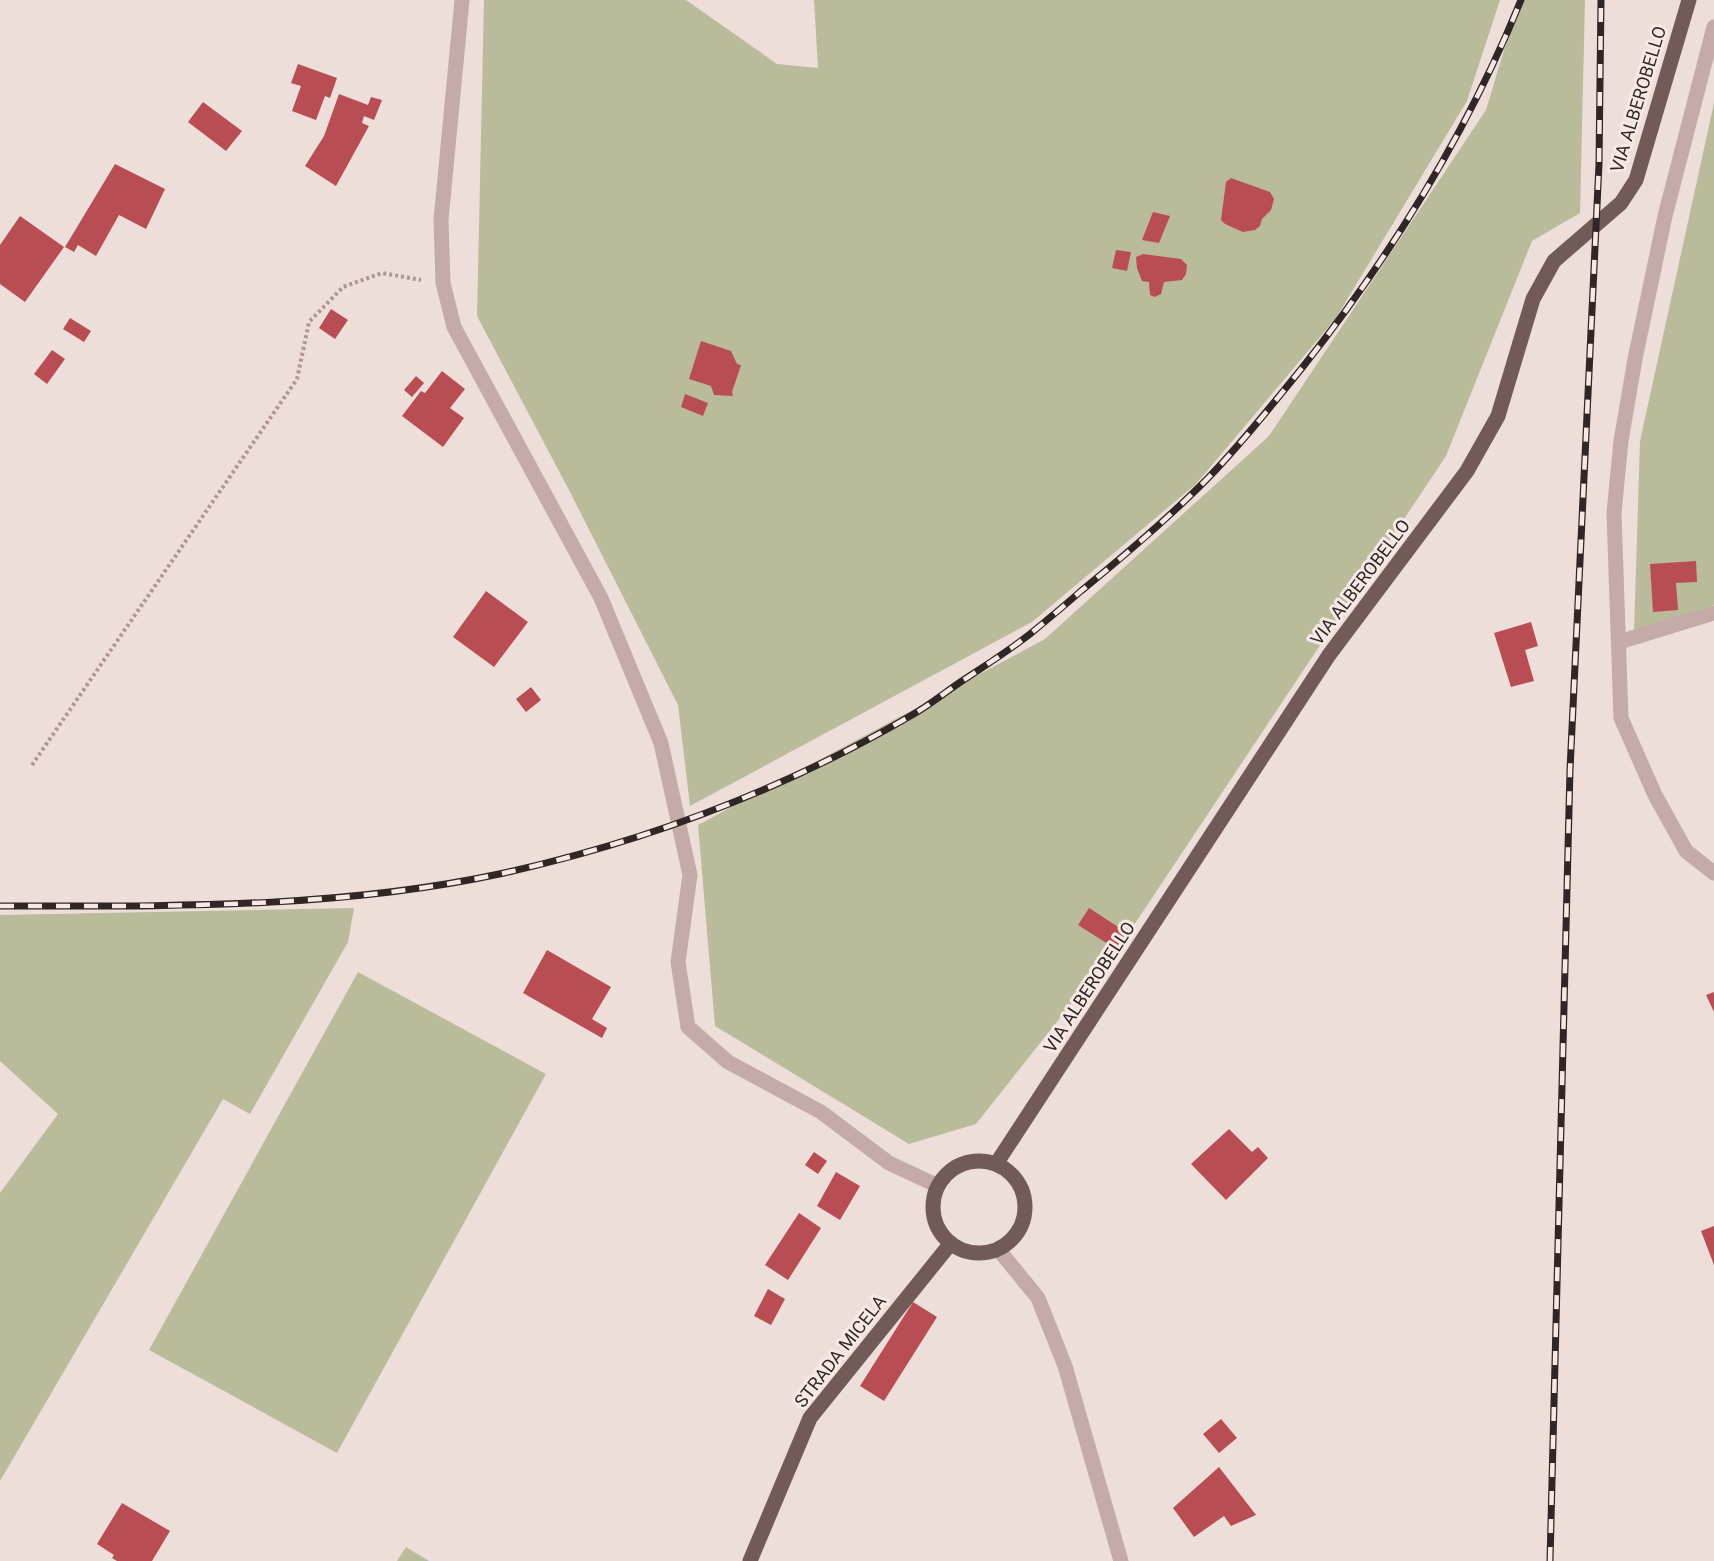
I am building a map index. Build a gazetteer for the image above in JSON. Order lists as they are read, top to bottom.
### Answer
{
  "streets": {
    "main road": ["VIA ALBEROBELLO", "STRADA MICELA"]
  },
  "crossings": [
    ["VIA ALBEROBELLO", "STRADA MICELA"]
  ]
}
